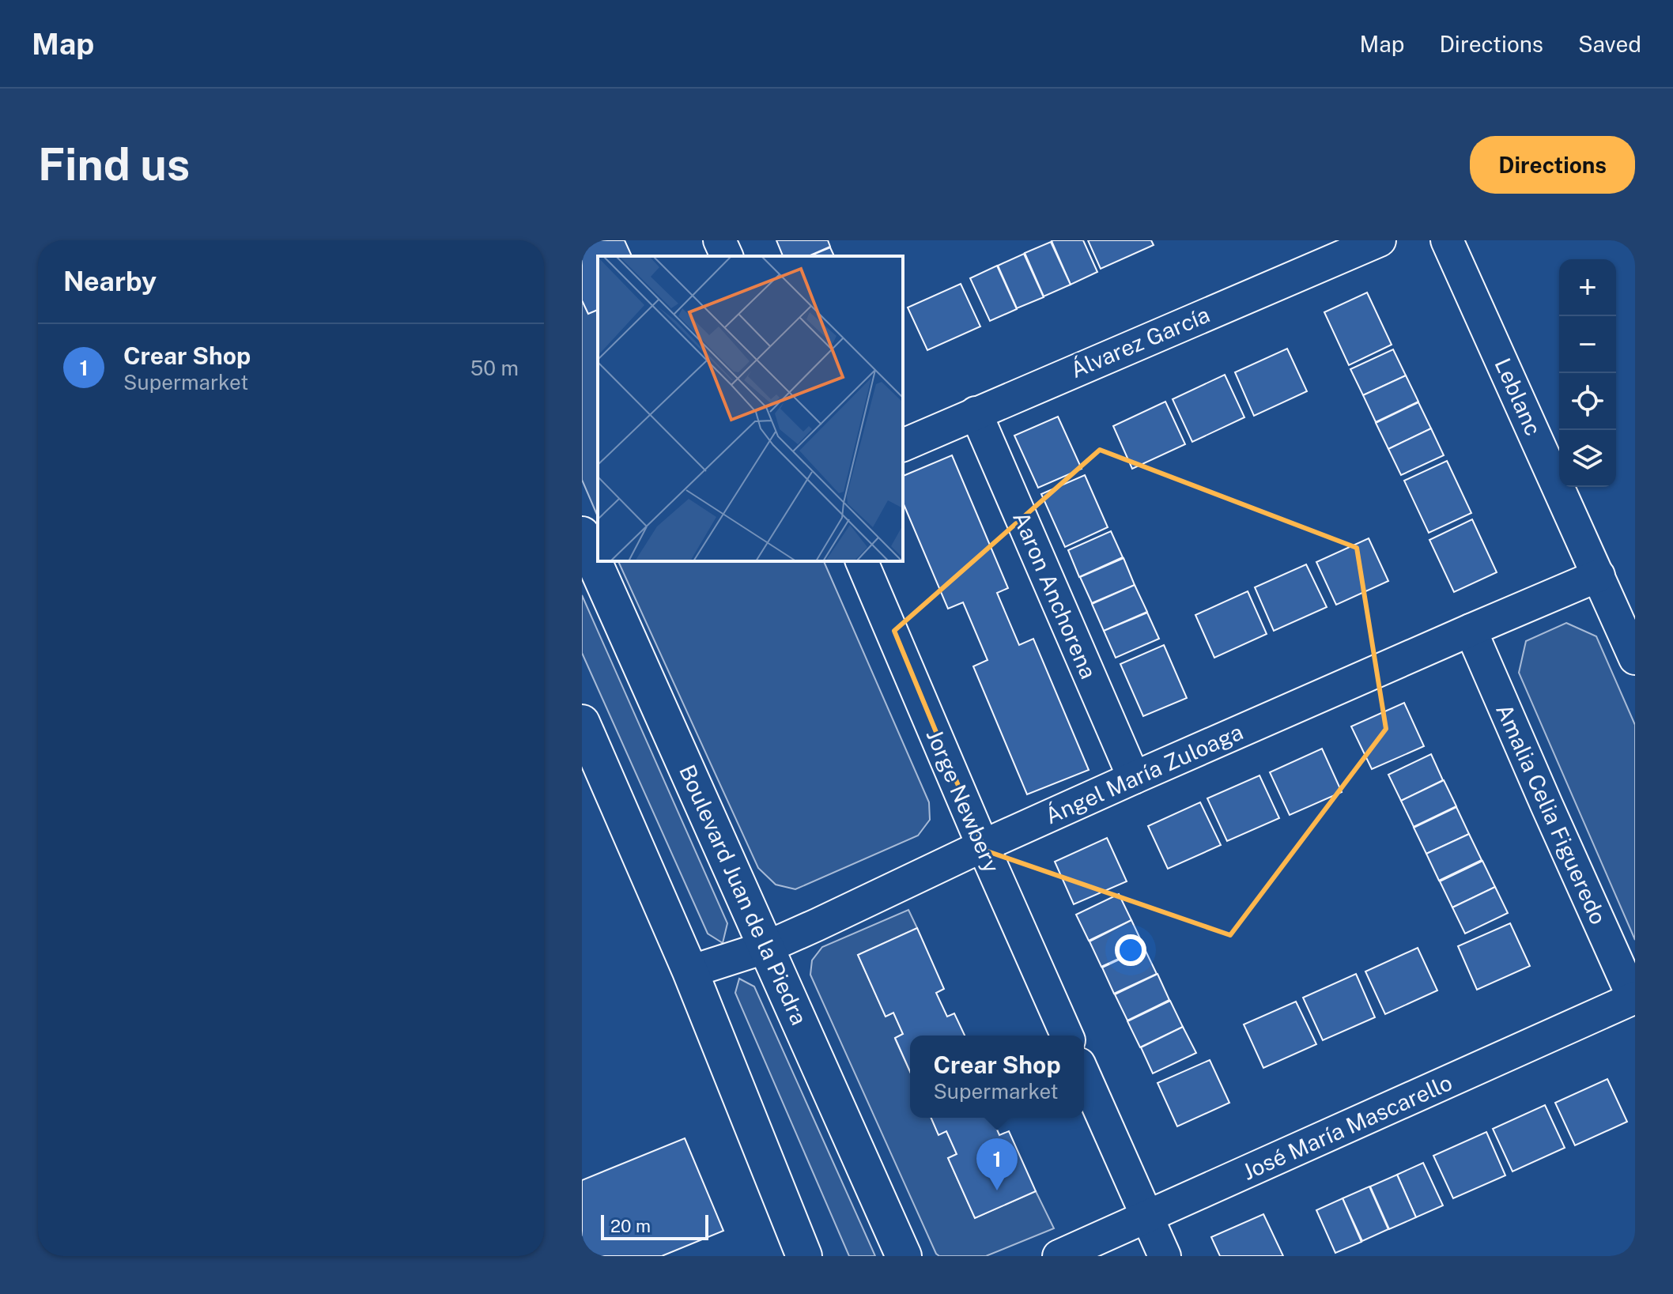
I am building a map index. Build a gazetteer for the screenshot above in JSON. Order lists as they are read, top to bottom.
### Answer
{
  "streets": {
    "main road": ["Boulevard Juan de la Piedra"],
    "street": [
      "Álvarez García",
      "Leblanc",
      "Aaron Anchorena",
      "Ángel María Zuloaga",
      "Jorge Newbery",
      "Amalia Celia Figueredo",
      "José María Mascarello"
    ]
  },
  "crossings": [
    ["Álvarez García", "Aaron Anchorena"],
    ["Leblanc", "Ángel María Zuloaga"],
    ["Aaron Anchorena", "Ángel María Zuloaga"],
    ["Ángel María Zuloaga", "Jorge Newbery"],
    ["Ángel María Zuloaga", "Amalia Celia Figueredo"],
    ["Ángel María Zuloaga", "Boulevard Juan de la Piedra"],
    ["Amalia Celia Figueredo", "José María Mascarello"]
  ],
  "scale_bar": "20 m",
  "page": {
    "header": "Map",
    "nav": ["Map", "Directions", "Saved"],
    "buttons": "Directions",
    "title": "Find us",
    "heading": "Nearby",
    "map_buttons": ["+", "−"],
    "list": [
      {
        "mark": "1",
        "name": "Crear Shop",
        "note": "Supermarket",
        "value": "50 m"
      }
    ],
    "popup": ["Crear Shop", "Supermarket"],
    "pins": "1",
    "scale": "20 m"
  }
}
